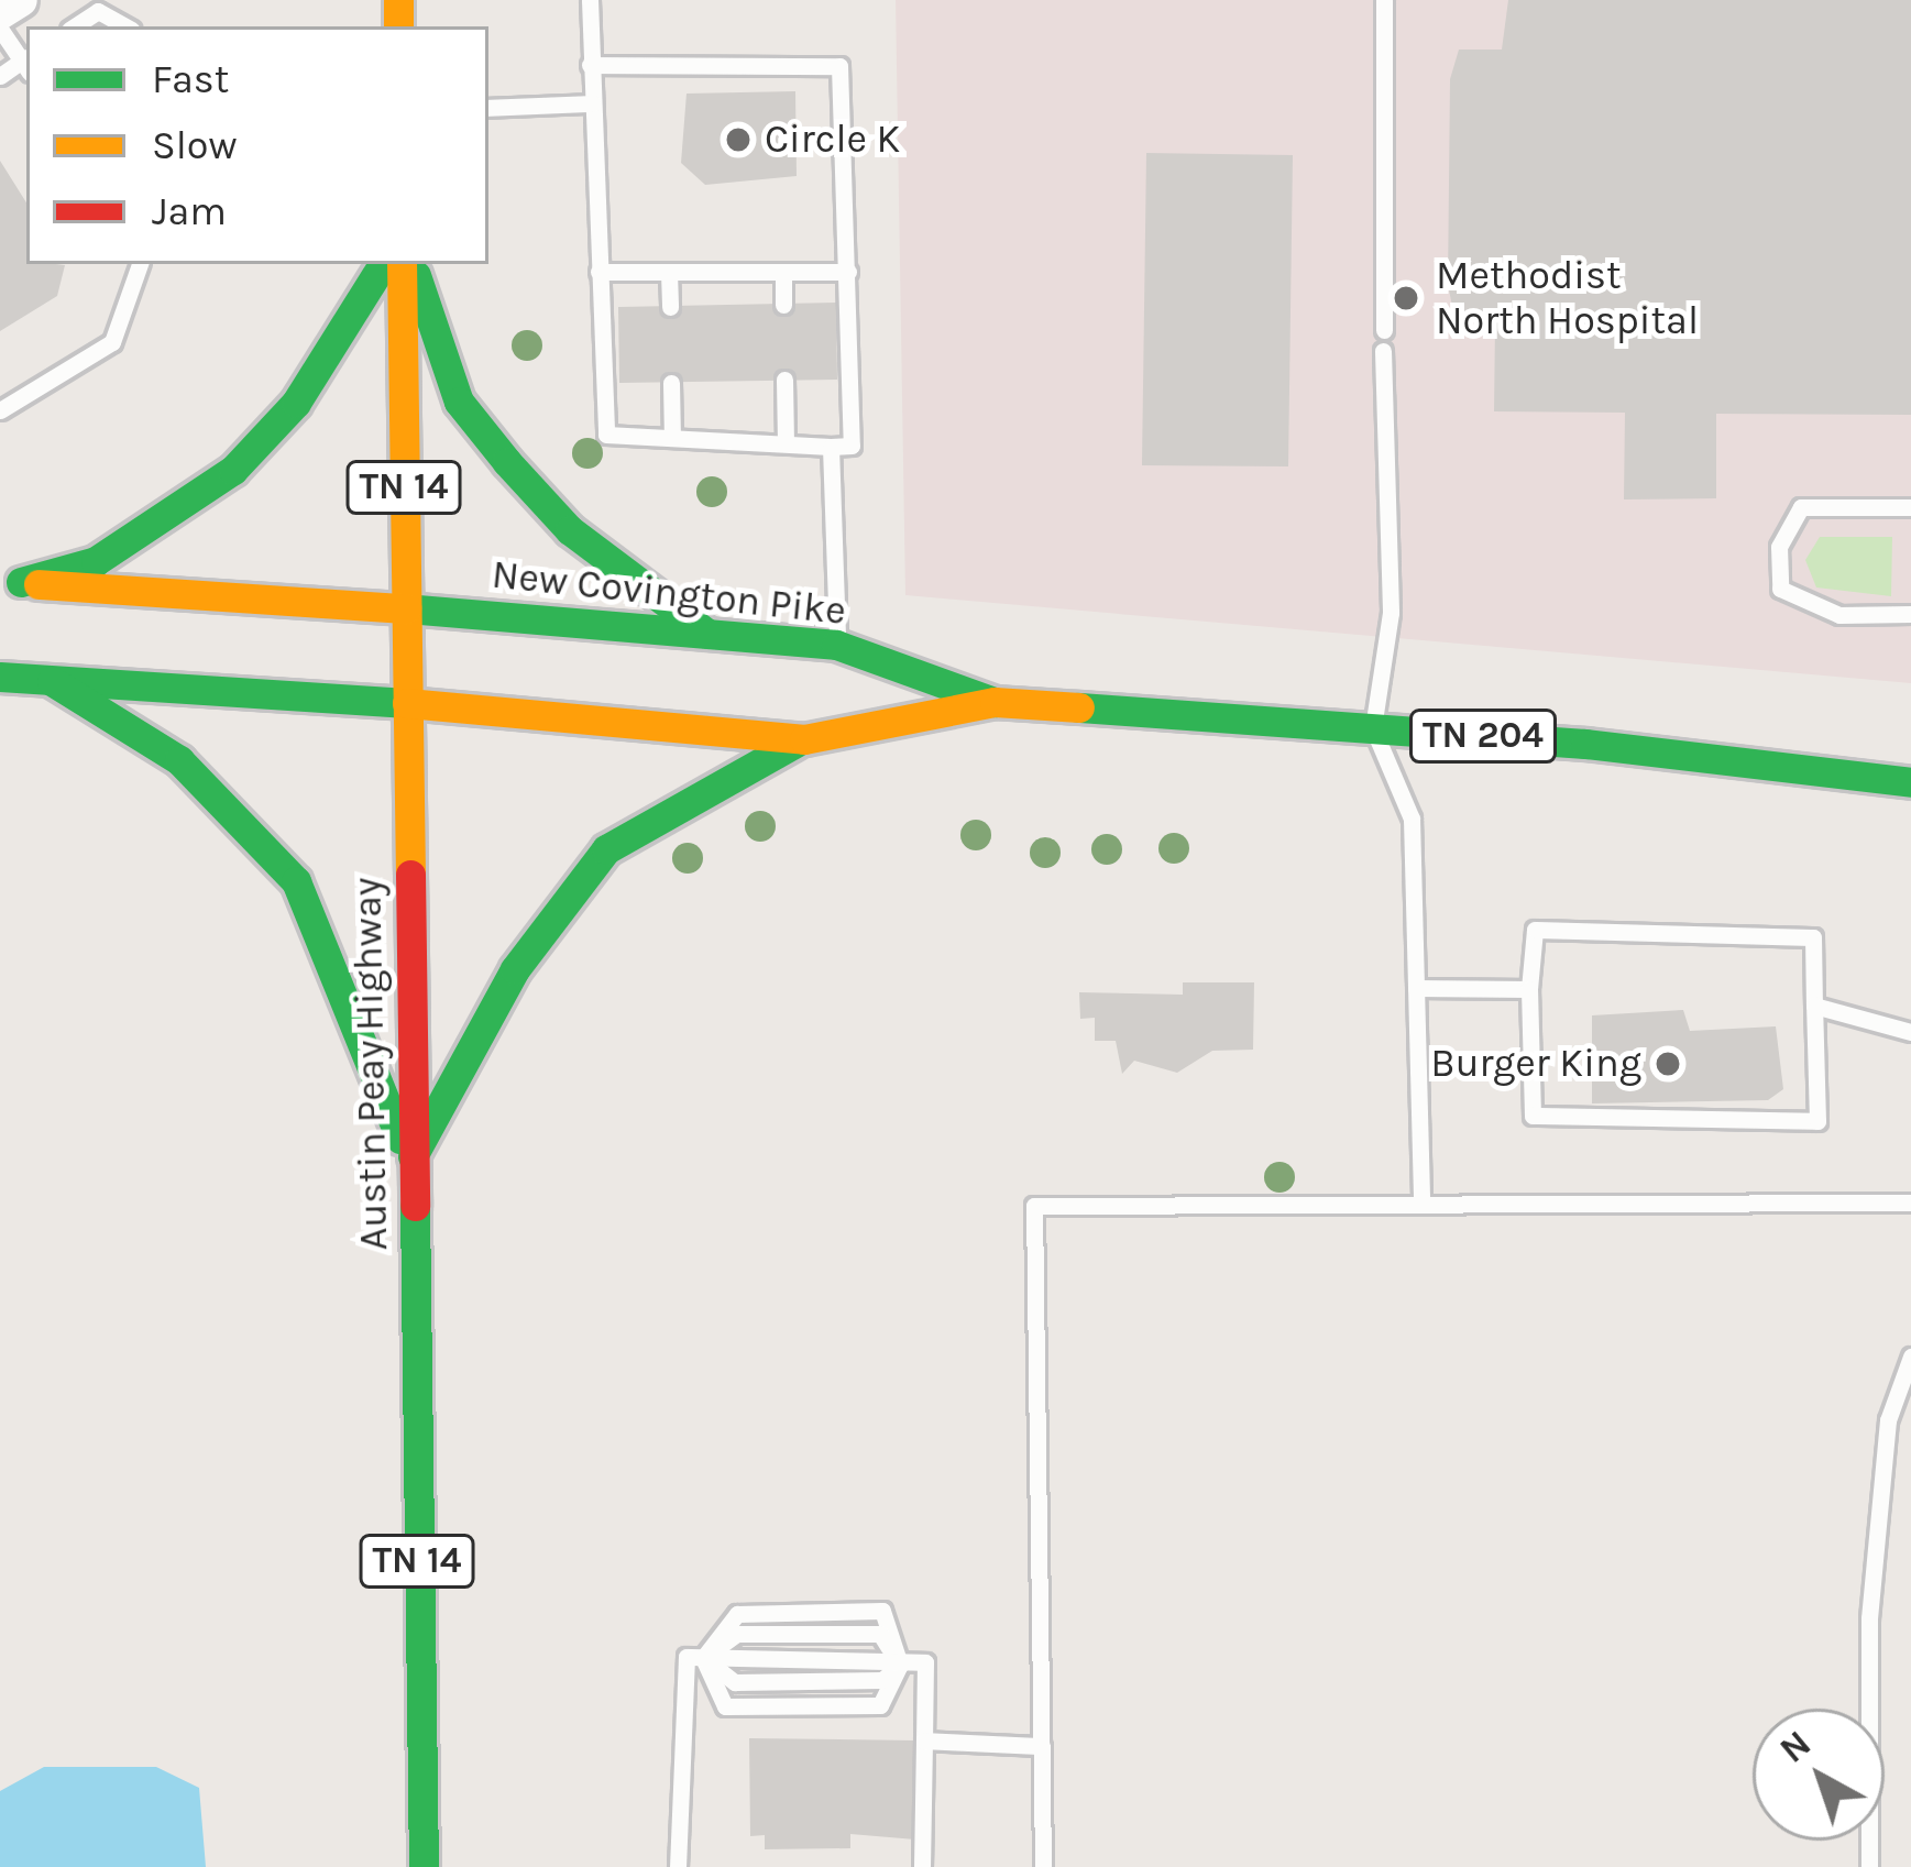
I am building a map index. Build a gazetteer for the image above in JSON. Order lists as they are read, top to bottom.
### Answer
{
  "streets": {
    "main road": [
      "TN 14",
      "New Covington Pike",
      "TN 204",
      "Austin Peay Highway"
    ]
  },
  "crossings": [
    ["New Covington Pike", "TN 204"],
    ["New Covington Pike", "Austin Peay Highway"],
    ["TN 204", "Austin Peay Highway"]
  ],
  "places": ["Circle K", "Methodist North Hospital", "Burger King"],
  "legend": ["Fast", "Slow", "Jam"],
  "north": "top left"
}
